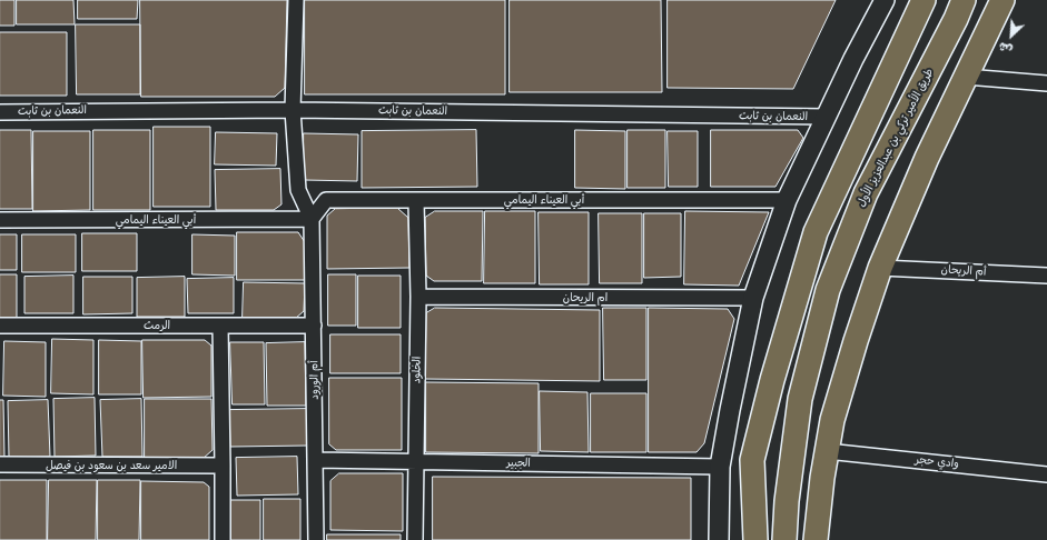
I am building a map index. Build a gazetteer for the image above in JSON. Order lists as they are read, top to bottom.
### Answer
{
  "streets": {
    "main road": ["طريق الأمير تركي بن عبدالعزيز الأول"],
    "street": [
      "النعمان بن ثابت",
      "أبي العيناء اليمامي",
      "أم الريحان",
      "ام الريحان",
      "الرمث",
      "الخلود",
      "أم الورود",
      "وادي حجر",
      "الجبير",
      "الامير سعد بن سعود بن فيصل"
    ]
  },
  "crossings": [
    ["أبي العيناء اليمامي", "الخلود"],
    ["أبي العيناء اليمامي", "أم الورود"],
    ["ام الريحان", "الخلود"],
    ["الرمث", "أم الورود"],
    ["الخلود", "الجبير"],
    ["أم الورود", "الجبير"]
  ],
  "north": "bottom left"
}
